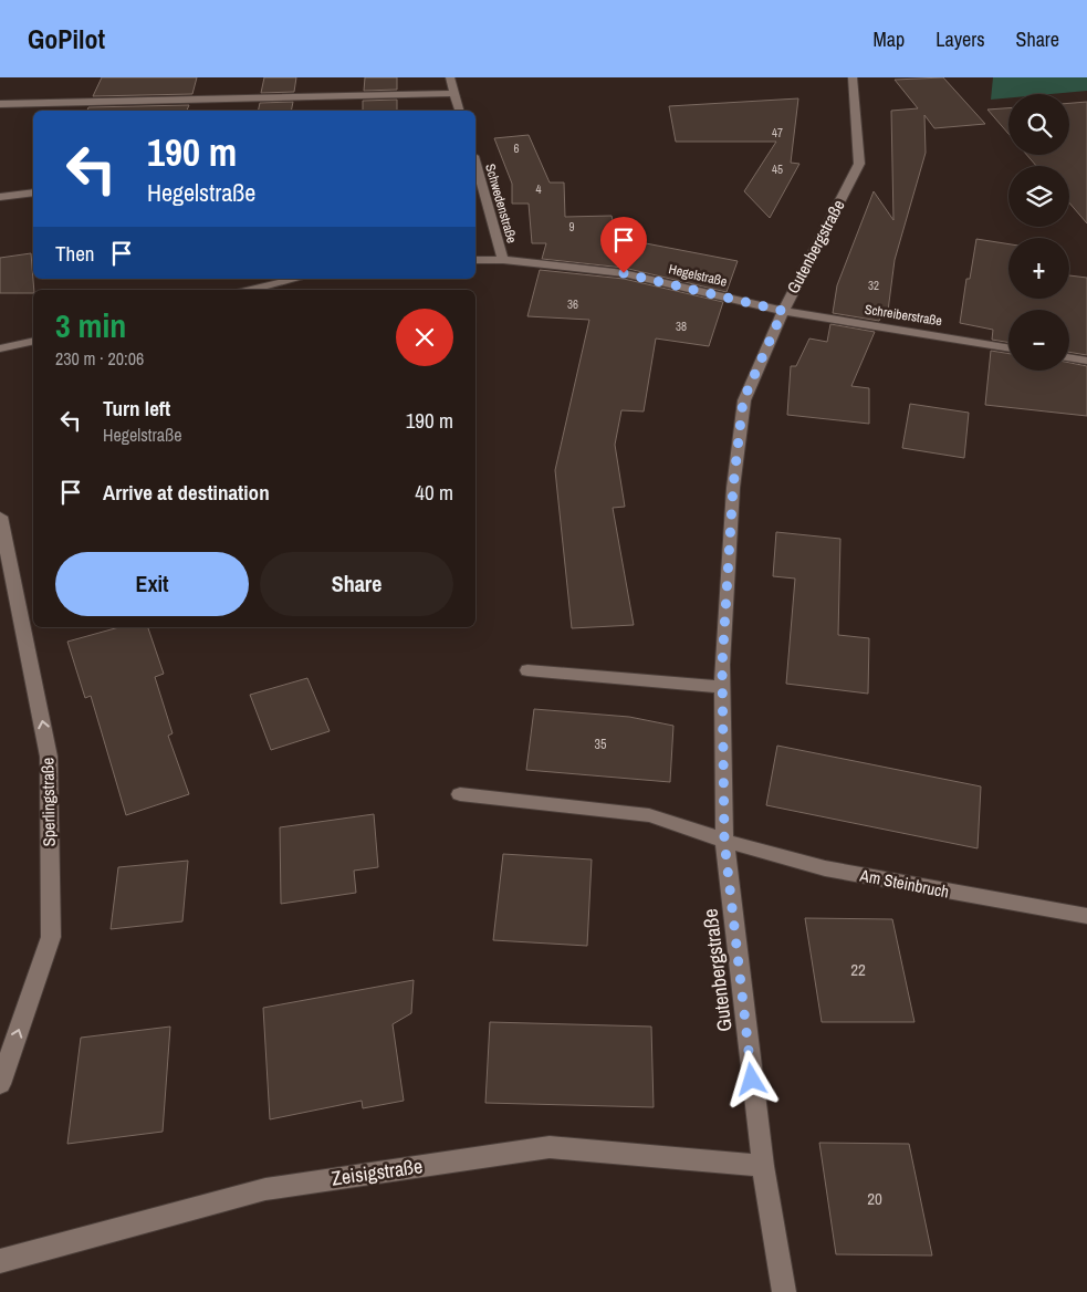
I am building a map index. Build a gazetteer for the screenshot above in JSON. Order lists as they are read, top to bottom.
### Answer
{
  "streets": {
    "street": [
      "Schwedenstraße",
      "Gutenbergstraße",
      "Hegelstraße",
      "Schreiberstraße",
      "Sperlingstraße",
      "Am Steinbruch",
      "Zeisigstraße"
    ]
  },
  "crossings": [
    ["Schwedenstraße", "Hegelstraße"],
    ["Gutenbergstraße", "Hegelstraße"],
    ["Gutenbergstraße", "Schreiberstraße"],
    ["Gutenbergstraße", "Am Steinbruch"],
    ["Gutenbergstraße", "Zeisigstraße"],
    ["Hegelstraße", "Schreiberstraße"]
  ],
  "one_way": ["Sperlingstraße"],
  "house_numbers": [
    "47",
    "6",
    "45",
    "4",
    "9",
    "32",
    "36",
    "38",
    "35",
    "22",
    "20"
  ],
  "page": {
    "header": "GoPilot",
    "nav": ["Map", "Layers", "Share"],
    "map_buttons": ["+", "−"],
    "turn": ["190 m", "Hegelstraße"],
    "then": "Then",
    "heading": ["3 min", "230 m · 20:06"],
    "list": [
      {
        "name": "Turn left",
        "note": "Hegelstraße",
        "value": "190 m"
      },
      {
        "name": "Arrive at destination",
        "value": "40 m"
      }
    ],
    "buttons": ["Exit", "Share"]
  }
}
